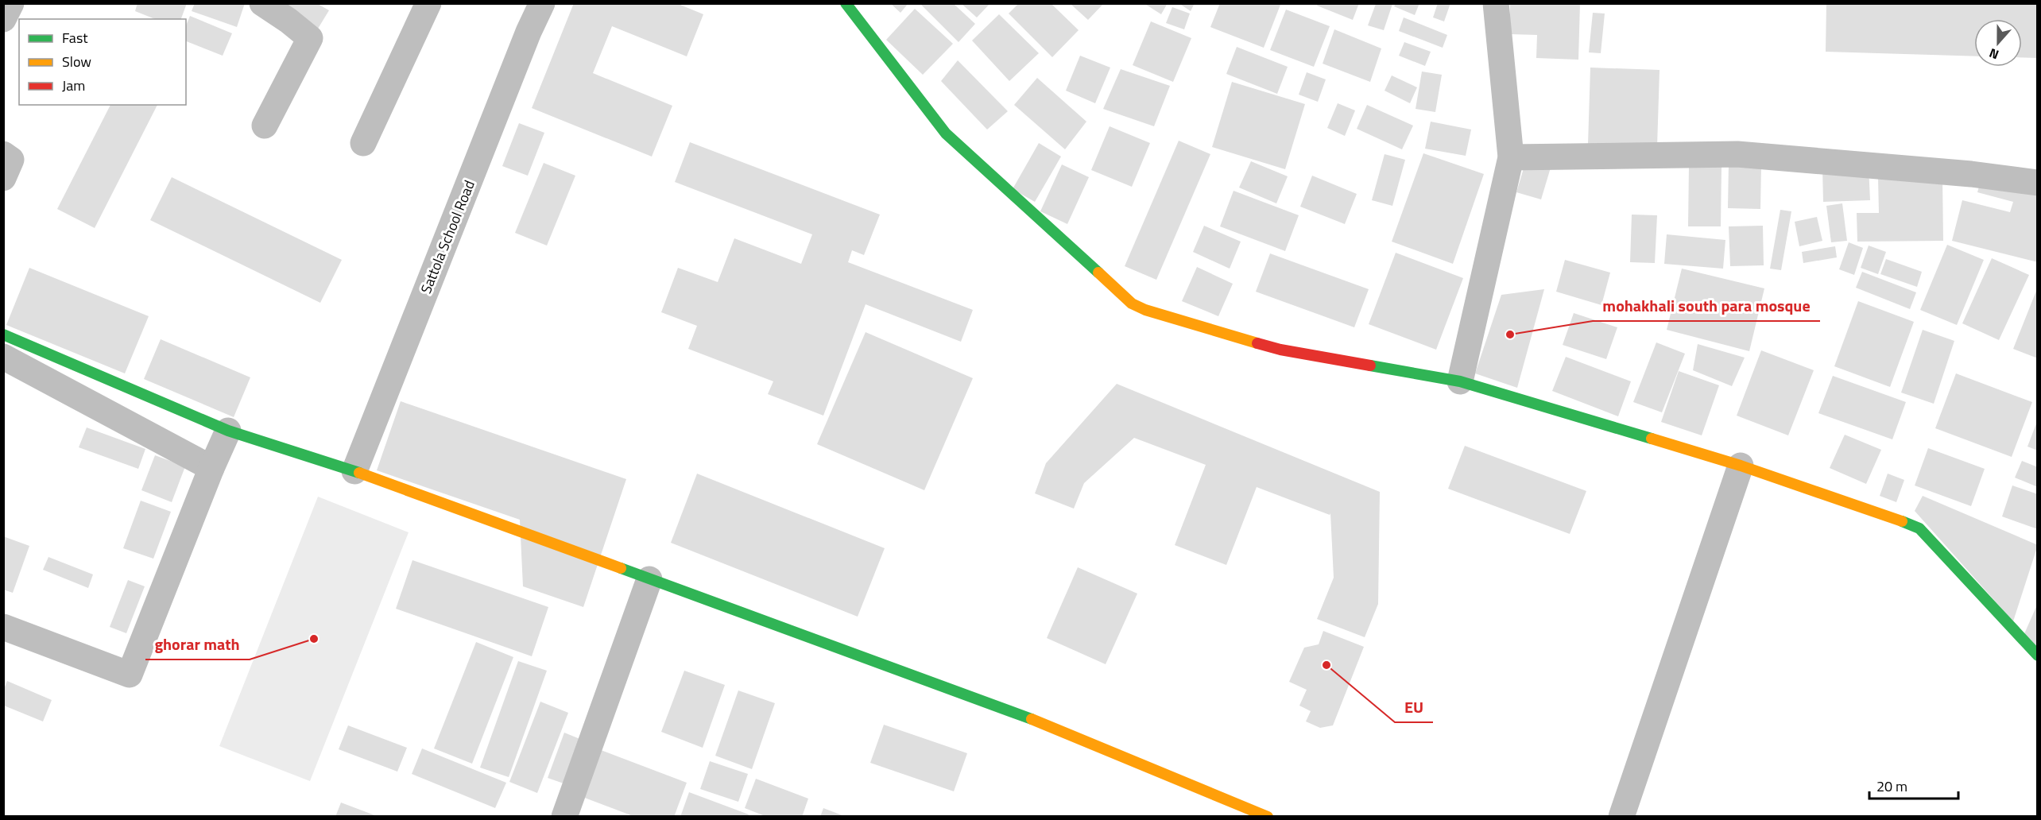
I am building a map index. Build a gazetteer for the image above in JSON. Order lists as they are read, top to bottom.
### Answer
{
  "streets": {
    "street": ["Sattola School Road"]
  },
  "places": ["mohakhali south para mosque", "ghorar math", "EU"],
  "legend": ["Fast", "Slow", "Jam"],
  "scale_bar": "20 m",
  "north": "bottom"
}
